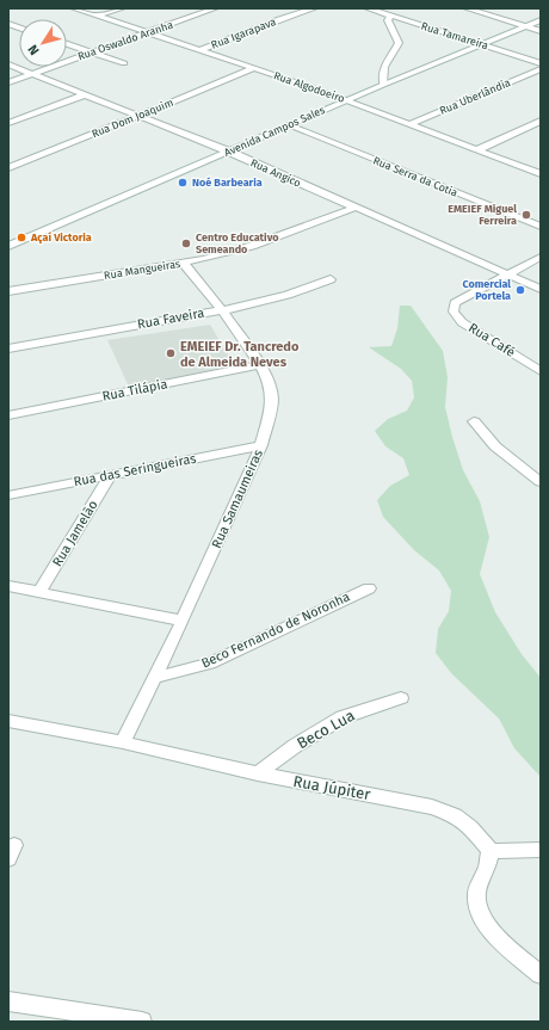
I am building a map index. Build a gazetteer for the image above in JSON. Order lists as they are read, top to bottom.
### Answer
{
  "streets": {
    "street": [
      "Rua Igarapava",
      "Rua Tamareira",
      "Rua Oswaldo Aranha",
      "Rua Algodoeiro",
      "Rua Uberlândia",
      "Rua Dom Joaquim",
      "Avenida Campos Sales",
      "Rua Angico",
      "Rua Serra da Cotia",
      "Rua Mangueiras",
      "Rua Faveira",
      "Rua Café",
      "Rua Tilápia",
      "Rua das Seringueiras",
      "Rua Samaumeiras",
      "Rua Jamelão",
      "Beco Fernando de Noronha",
      "Beco Lua",
      "Rua Júpiter"
    ]
  },
  "crossings": [
    ["Rua Igarapava", "Rua Algodoeiro"],
    ["Rua Tamareira", "Avenida Campos Sales"],
    ["Rua Oswaldo Aranha", "Rua Algodoeiro"],
    ["Rua Oswaldo Aranha", "Rua Angico"],
    ["Rua Algodoeiro", "Rua Uberlândia"],
    ["Rua Algodoeiro", "Rua Dom Joaquim"],
    ["Rua Algodoeiro", "Avenida Campos Sales"],
    ["Rua Dom Joaquim", "Rua Angico"],
    ["Avenida Campos Sales", "Rua Angico"],
    ["Avenida Campos Sales", "Rua Serra da Cotia"],
    ["Rua Angico", "Rua Mangueiras"],
    ["Rua Angico", "Rua Café"],
    ["Rua Mangueiras", "Rua Samaumeiras"],
    ["Rua Faveira", "Rua Samaumeiras"],
    ["Rua Tilápia", "Rua Samaumeiras"],
    ["Rua das Seringueiras", "Rua Samaumeiras"],
    ["Rua das Seringueiras", "Rua Jamelão"],
    ["Rua Samaumeiras", "Beco Fernando de Noronha"],
    ["Rua Samaumeiras", "Rua Júpiter"],
    ["Beco Lua", "Rua Júpiter"]
  ],
  "places": [
    "Noé Barbearia",
    "EMEIEF Miguel Ferreira",
    "Açaí Victoria",
    "Centro Educativo Semeando",
    "Comercial Portela",
    "EMEIEF Dr. Tancredo de Almeida Neves"
  ],
  "north": "bottom left"
}
